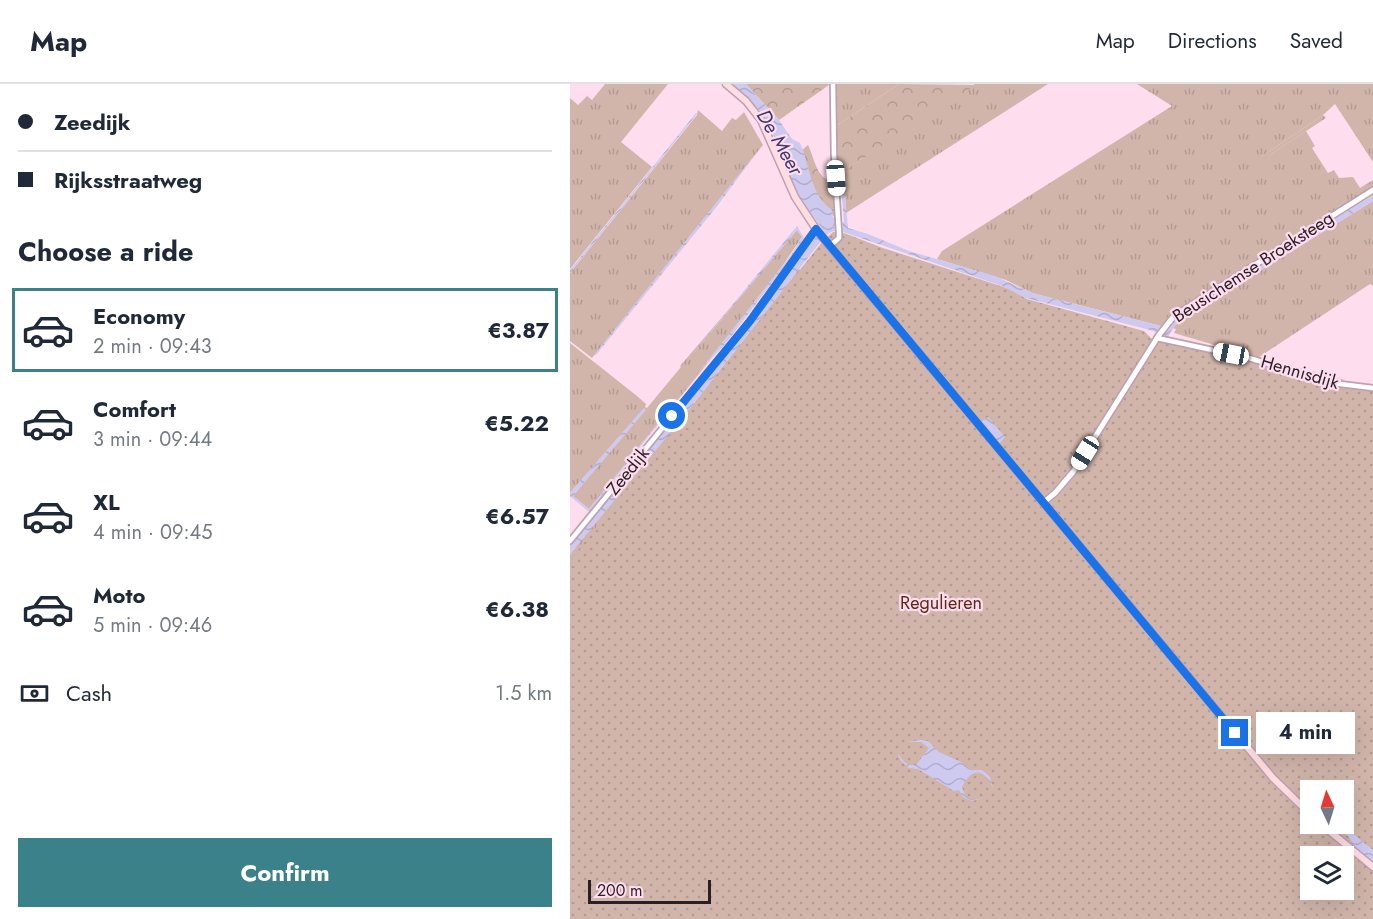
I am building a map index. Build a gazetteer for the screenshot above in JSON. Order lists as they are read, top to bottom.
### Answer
{
  "streets": {
    "street": ["Beusichemse Broeksteeg", "Hennisdijk", "Zeedijk"]
  },
  "crossings": [
    ["Beusichemse Broeksteeg", "Hennisdijk"]
  ],
  "water": ["De Meer"],
  "parks": ["Regulieren"],
  "scale_bar": "200 m",
  "north": "top",
  "page": {
    "header": "Map",
    "nav": ["Map", "Directions", "Saved"],
    "banner": ["Zeedijk", "Rijksstraatweg"],
    "heading": "Choose a ride",
    "list": [
      {
        "name": "Economy",
        "note": "2 min · 09:43",
        "value": "€3.87"
      },
      {
        "name": "Comfort",
        "note": "3 min · 09:44",
        "value": "€5.22"
      },
      {
        "name": "XL",
        "note": "4 min · 09:45",
        "value": "€6.57"
      },
      {
        "name": "Moto",
        "note": "5 min · 09:46",
        "value": "€6.38"
      }
    ],
    "pay": ["Cash", "1.5 km"],
    "bubble": "4 min",
    "buttons": "Confirm",
    "scale": "200 m"
  }
}
